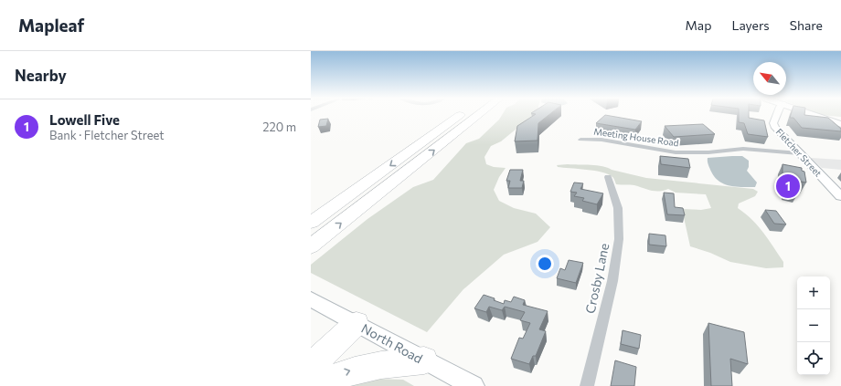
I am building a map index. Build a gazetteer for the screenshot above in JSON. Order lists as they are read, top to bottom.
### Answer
{
  "streets": {
    "street": [
      "Meeting House Road",
      "Fletcher Street",
      "Crosby Lane",
      "North Road"
    ]
  },
  "crossings": [
    ["Meeting House Road", "Fletcher Street"]
  ],
  "north": "top left",
  "page": {
    "header": "Mapleaf",
    "nav": ["Map", "Layers", "Share"],
    "heading": "Nearby",
    "list": [
      {
        "mark": "1",
        "name": "Lowell Five",
        "note": "Bank · Fletcher Street",
        "value": "220 m"
      }
    ],
    "pins": "1",
    "map_buttons": ["+", "−"]
  }
}
